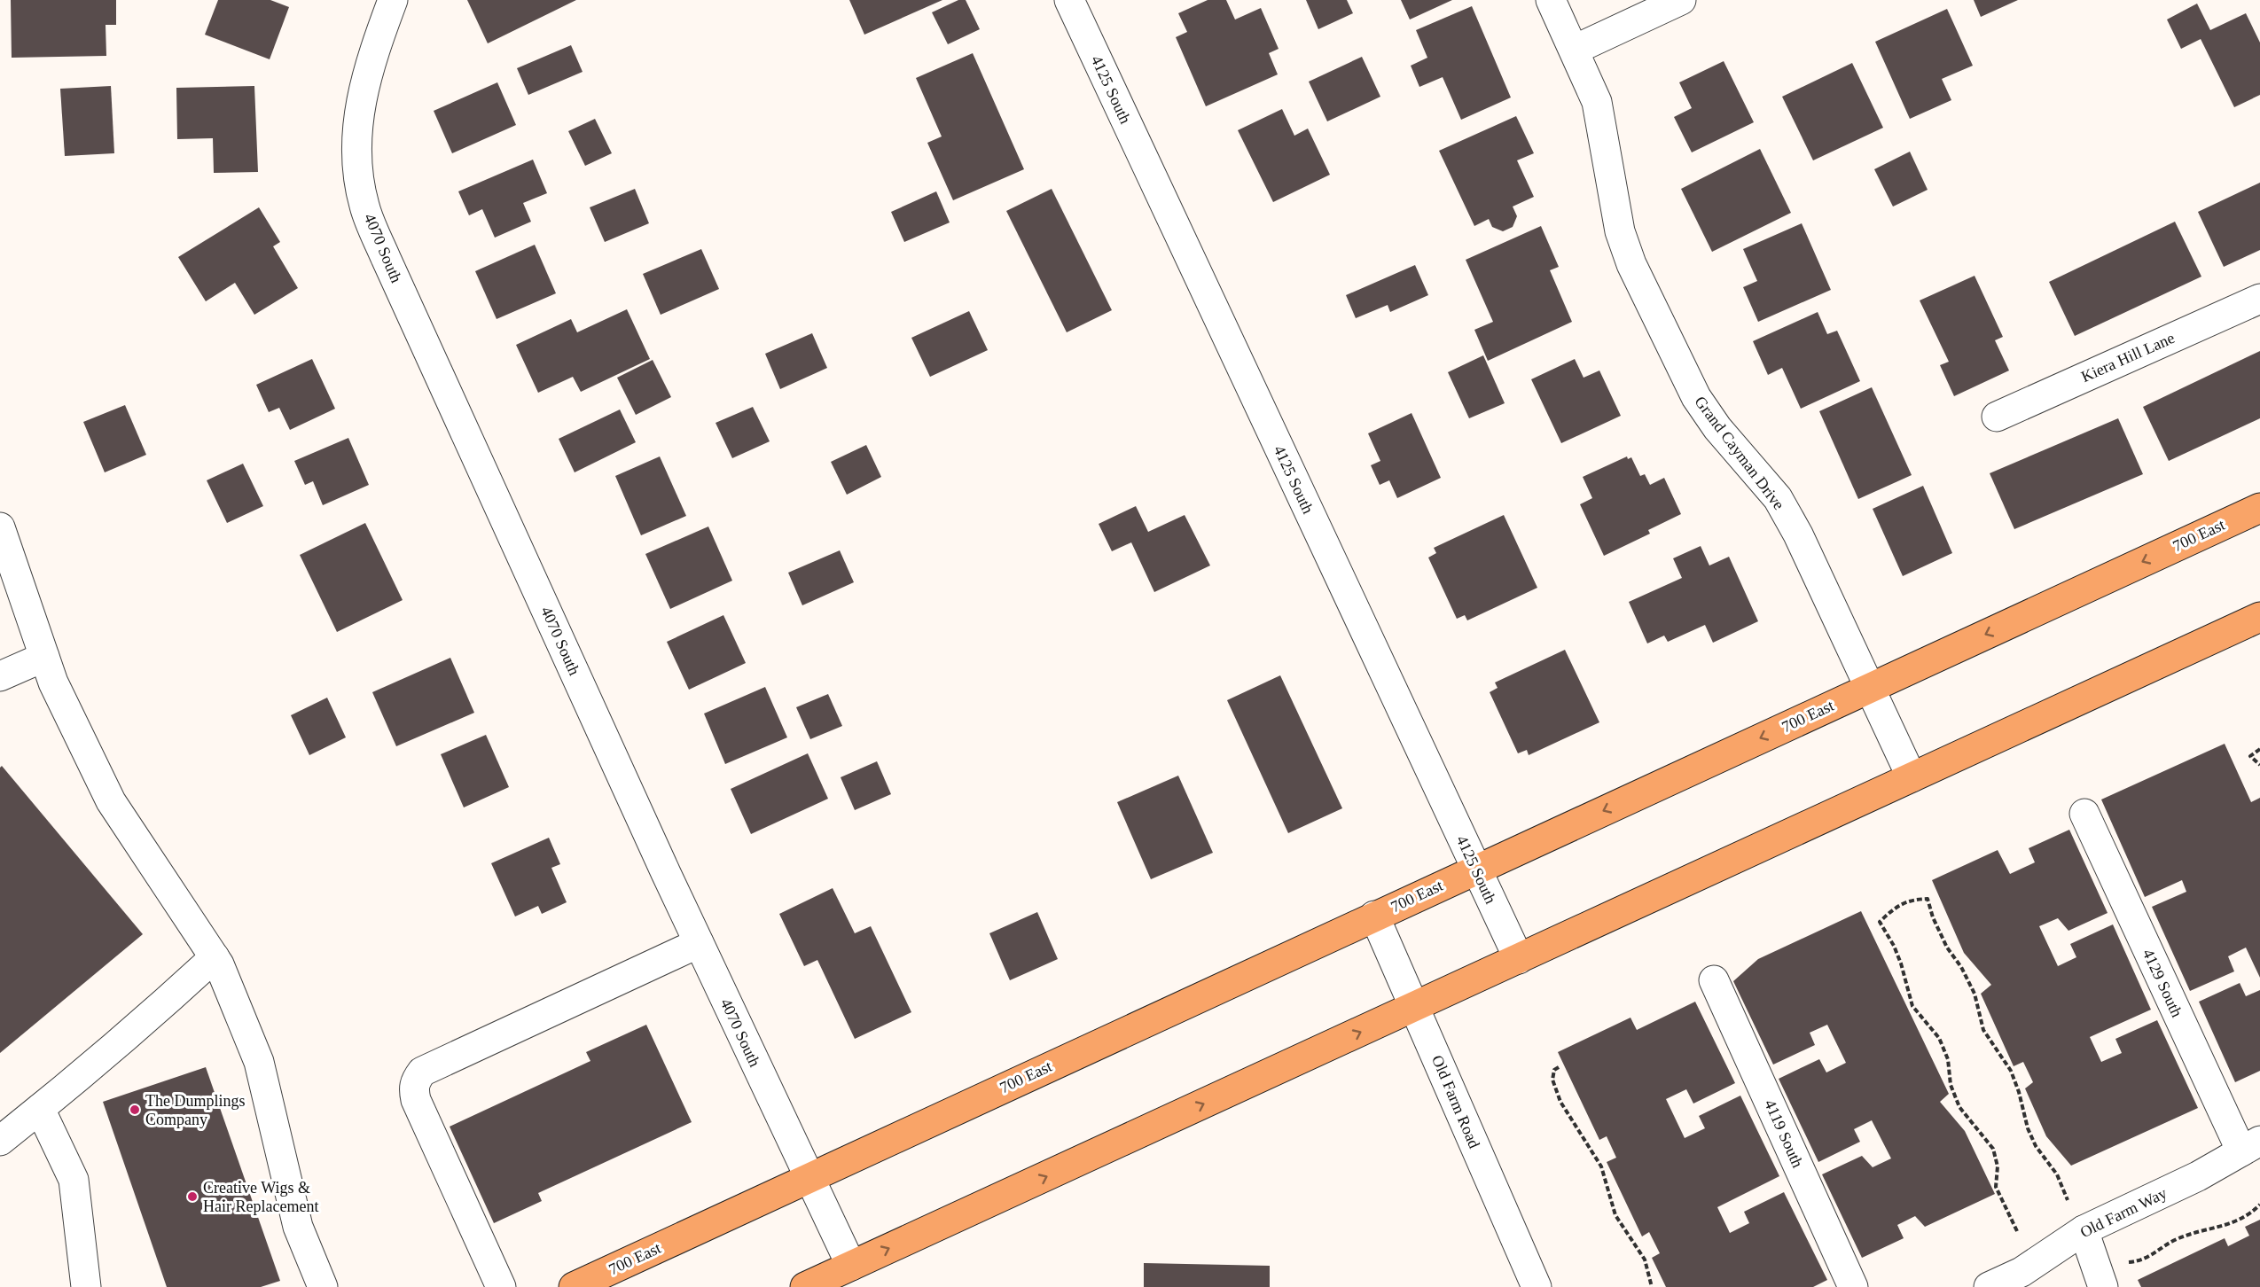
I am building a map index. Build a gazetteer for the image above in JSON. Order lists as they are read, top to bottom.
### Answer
{
  "streets": {
    "main road": ["700 East"],
    "street": [
      "4125 South",
      "4070 South",
      "Kiera Hill Lane",
      "Grand Cayman Drive",
      "4129 South",
      "Old Farm Road",
      "4119 South",
      "Old Farm Way"
    ]
  },
  "crossings": [
    ["4125 South", "700 East"],
    ["4070 South", "700 East"],
    ["Grand Cayman Drive", "700 East"],
    ["700 East", "Old Farm Road"],
    ["4129 South", "Old Farm Way"]
  ],
  "places": ["The Dumplings Company", "Creative Wigs & Hair Replacement"]
}
